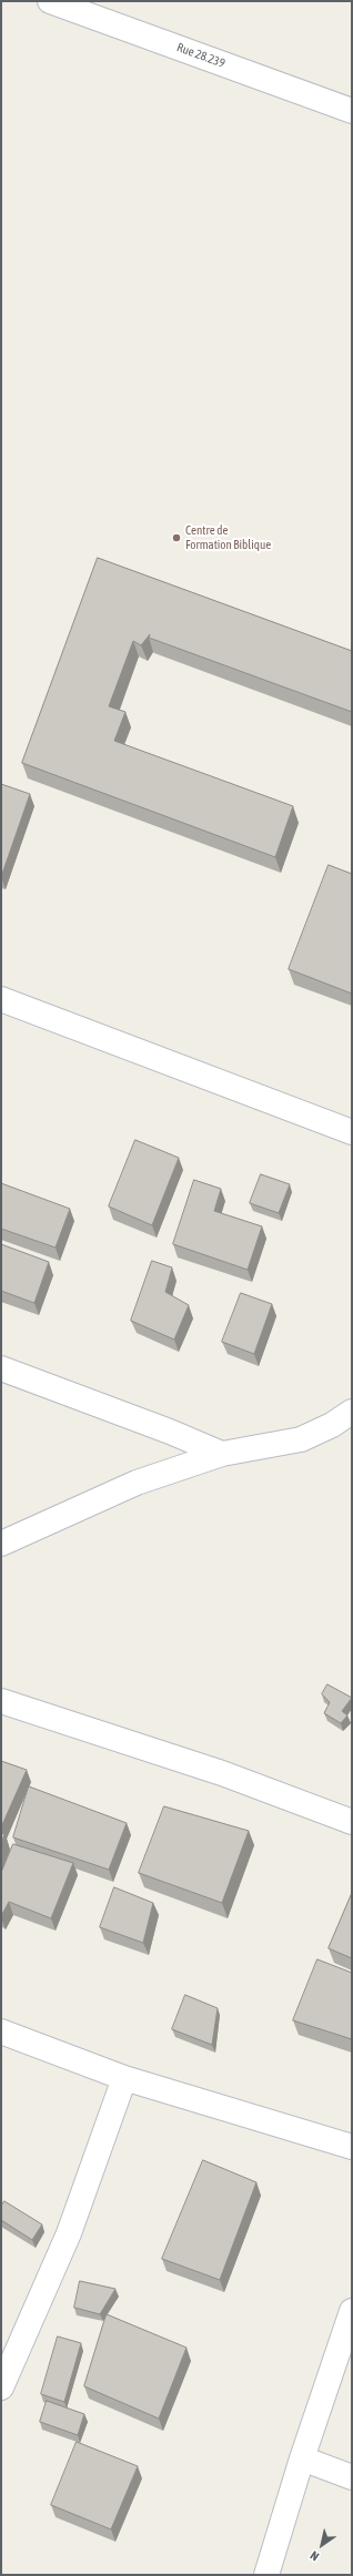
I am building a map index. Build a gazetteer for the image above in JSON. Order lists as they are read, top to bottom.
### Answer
{
  "streets": {
    "street": ["Rue 28.239"]
  },
  "places": ["Centre de Formation Biblique"],
  "north": "bottom left"
}
